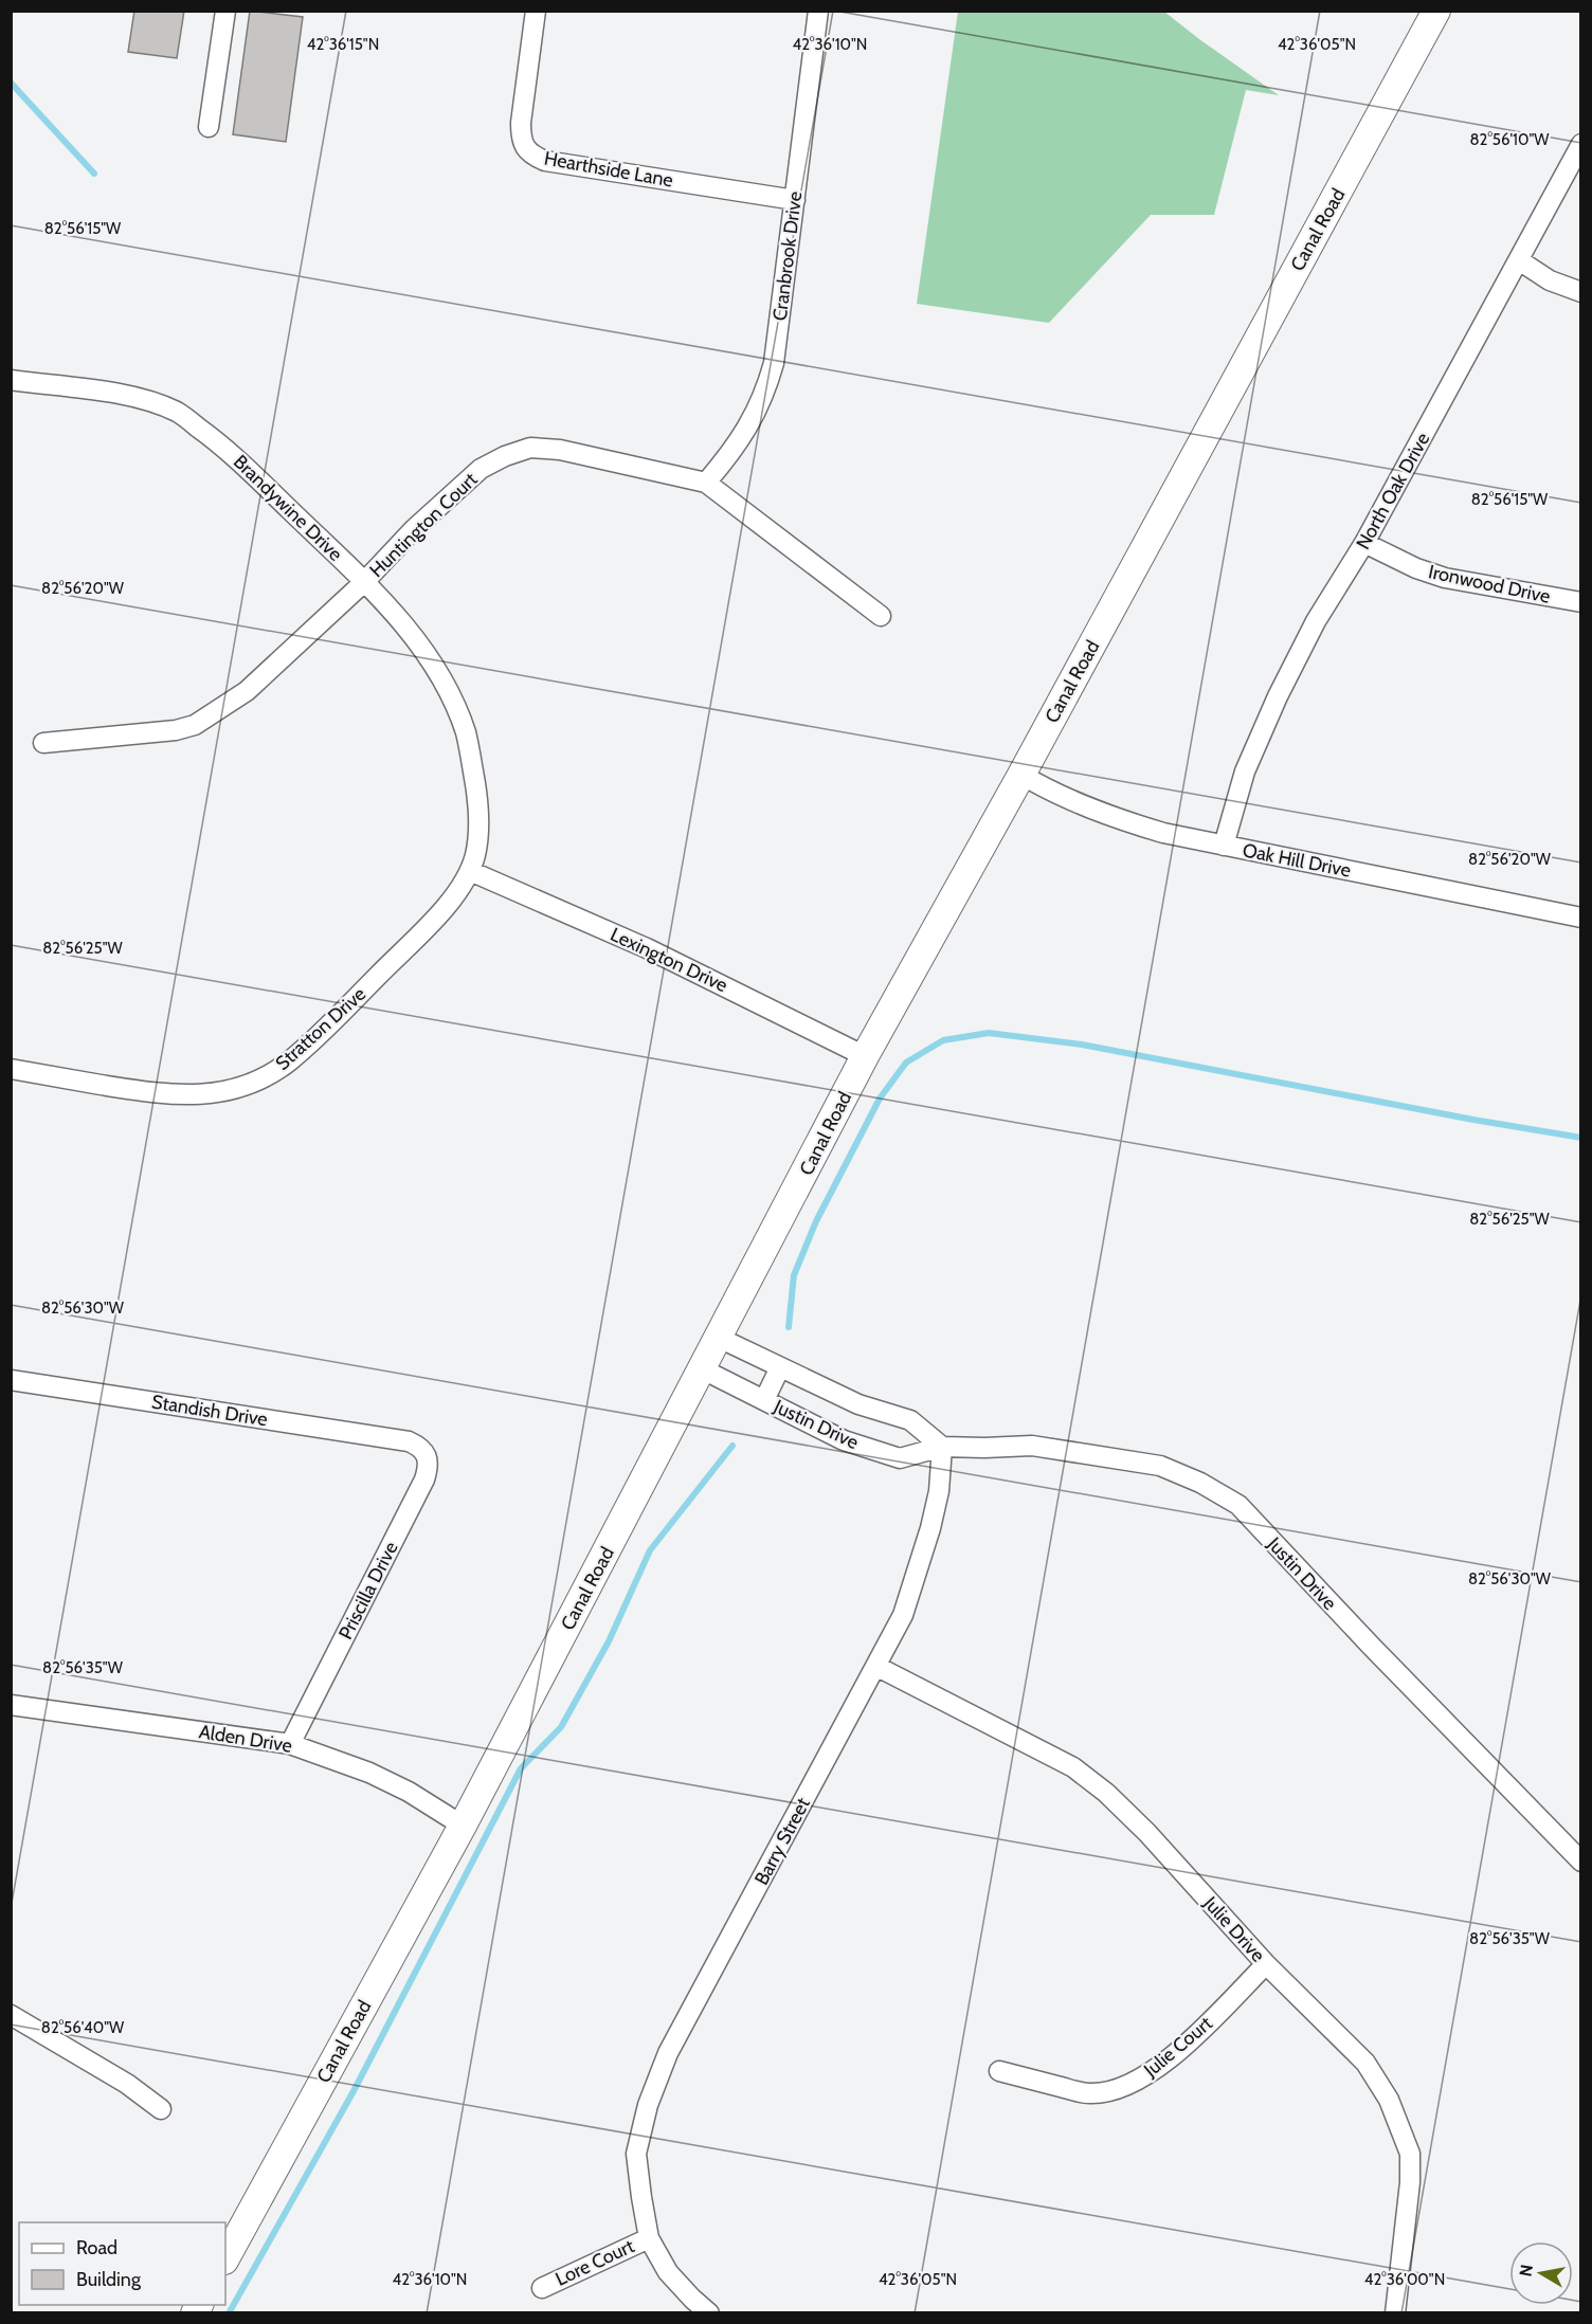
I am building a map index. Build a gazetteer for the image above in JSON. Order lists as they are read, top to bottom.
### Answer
{
  "streets": {
    "street": [
      "Hearthside Lane",
      "Canal Road",
      "Cranbrook Drive",
      "North Oak Drive",
      "Brandywine Drive",
      "Huntington Court",
      "Ironwood Drive",
      "Oak Hill Drive",
      "Lexington Drive",
      "Stratton Drive",
      "Standish Drive",
      "Justin Drive",
      "Priscilla Drive",
      "Alden Drive",
      "Barry Street",
      "Julie Drive",
      "Julie Court",
      "Lore Court"
    ]
  },
  "crossings": [
    ["Hearthside Lane", "Cranbrook Drive"],
    ["Canal Road", "Oak Hill Drive"],
    ["Canal Road", "Lexington Drive"],
    ["Canal Road", "Justin Drive"],
    ["Canal Road", "Alden Drive"],
    ["Cranbrook Drive", "Huntington Court"],
    ["North Oak Drive", "Ironwood Drive"],
    ["North Oak Drive", "Oak Hill Drive"],
    ["Brandywine Drive", "Huntington Court"],
    ["Brandywine Drive", "Lexington Drive"],
    ["Brandywine Drive", "Stratton Drive"],
    ["Lexington Drive", "Stratton Drive"],
    ["Standish Drive", "Priscilla Drive"],
    ["Justin Drive", "Barry Street"],
    ["Priscilla Drive", "Alden Drive"],
    ["Barry Street", "Julie Drive"],
    ["Barry Street", "Lore Court"],
    ["Julie Drive", "Julie Court"]
  ],
  "legend": ["Road", "Building"],
  "north": "left",
  "coordinates": [
    "42°36'10\"N",
    "42°36'05\"N",
    "42°36'15\"N",
    "82°56'10\"W",
    "82°56'15\"W",
    "82°56'20\"W",
    "82°56'25\"W",
    "82°56'30\"W",
    "82°56'35\"W",
    "82°56'40\"W",
    "42°36'00\"N"
  ]
}
